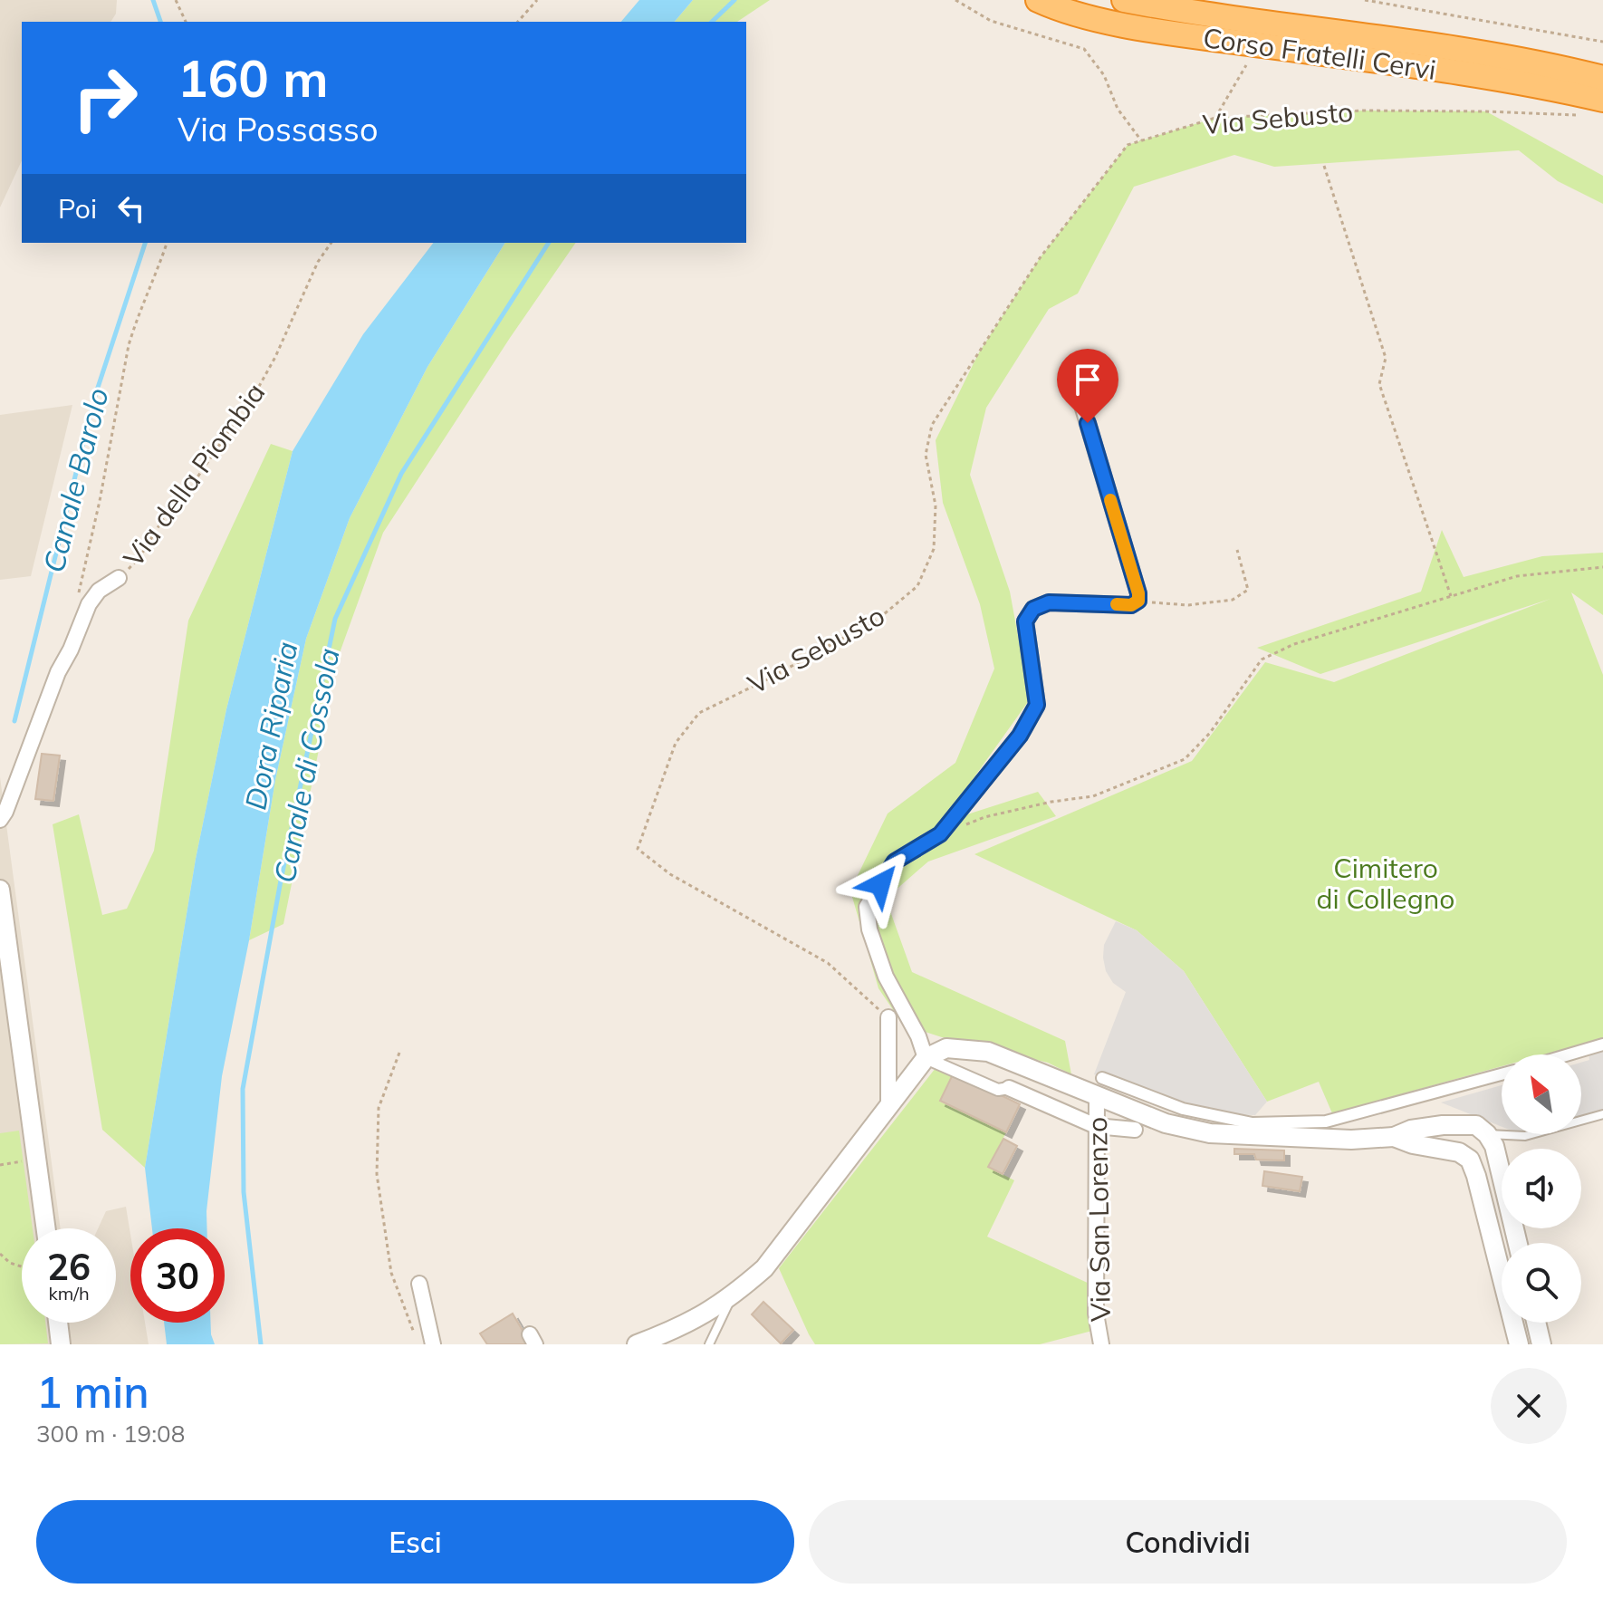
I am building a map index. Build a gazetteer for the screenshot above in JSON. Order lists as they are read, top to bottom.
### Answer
{
  "streets": {
    "highway": ["Corso Fratelli Cervi"],
    "street": ["Via della Piombia", "Via San Lorenzo"],
    "path": ["Via Sebusto"]
  },
  "water": ["Canale Barolo", "Dora Riparia", "Canale di Cossola"],
  "parks": ["Cimitero di Collegno"],
  "north": "top left",
  "page": {
    "turn": ["160 m", "Via Possasso"],
    "then": "Poi",
    "speed": "26 km/h",
    "limit": "30",
    "heading": ["1 min", "300 m · 19:08"],
    "buttons": ["Esci", "Condividi"]
  }
}
